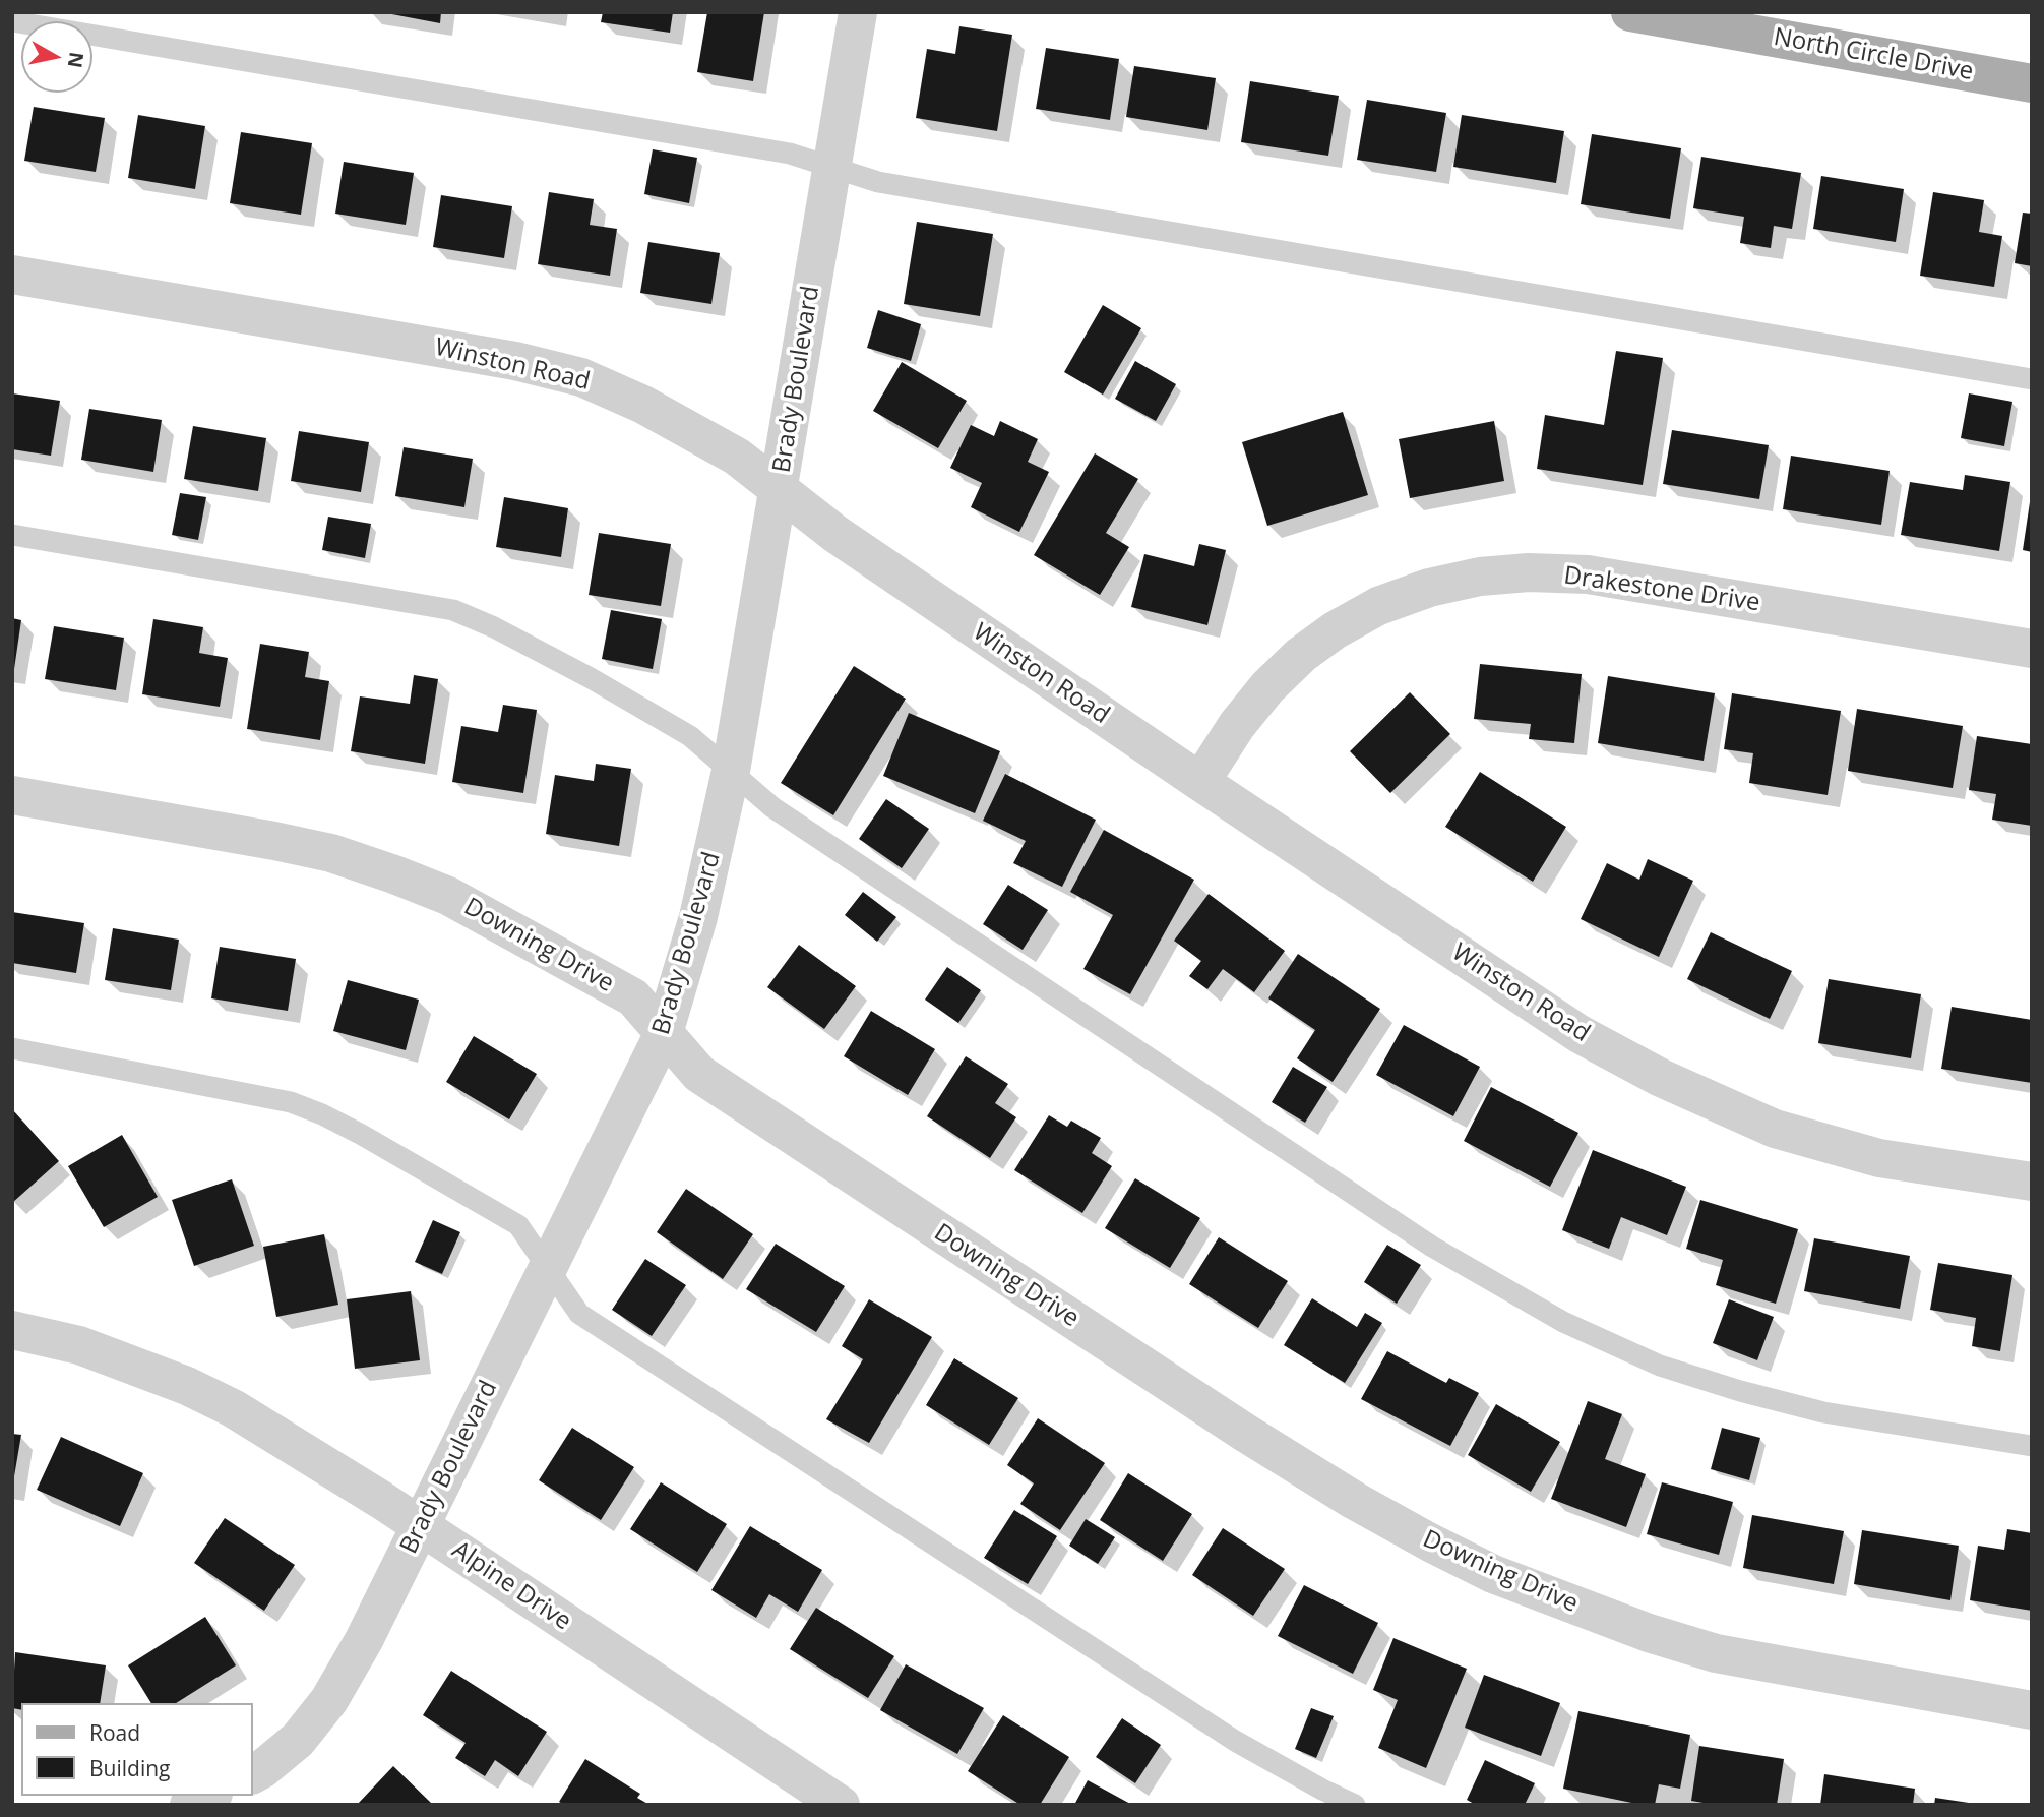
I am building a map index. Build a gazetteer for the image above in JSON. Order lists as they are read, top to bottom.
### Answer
{
  "streets": {
    "main road": ["North Circle Drive"],
    "street": [
      "Winston Road",
      "Brady Boulevard",
      "Drakestone Drive",
      "Downing Drive",
      "Alpine Drive"
    ]
  },
  "crossings": [
    ["Winston Road", "Brady Boulevard"],
    ["Winston Road", "Drakestone Drive"],
    ["Brady Boulevard", "Downing Drive"],
    ["Brady Boulevard", "Alpine Drive"]
  ],
  "legend": ["Road", "Building"],
  "north": "right"
}
